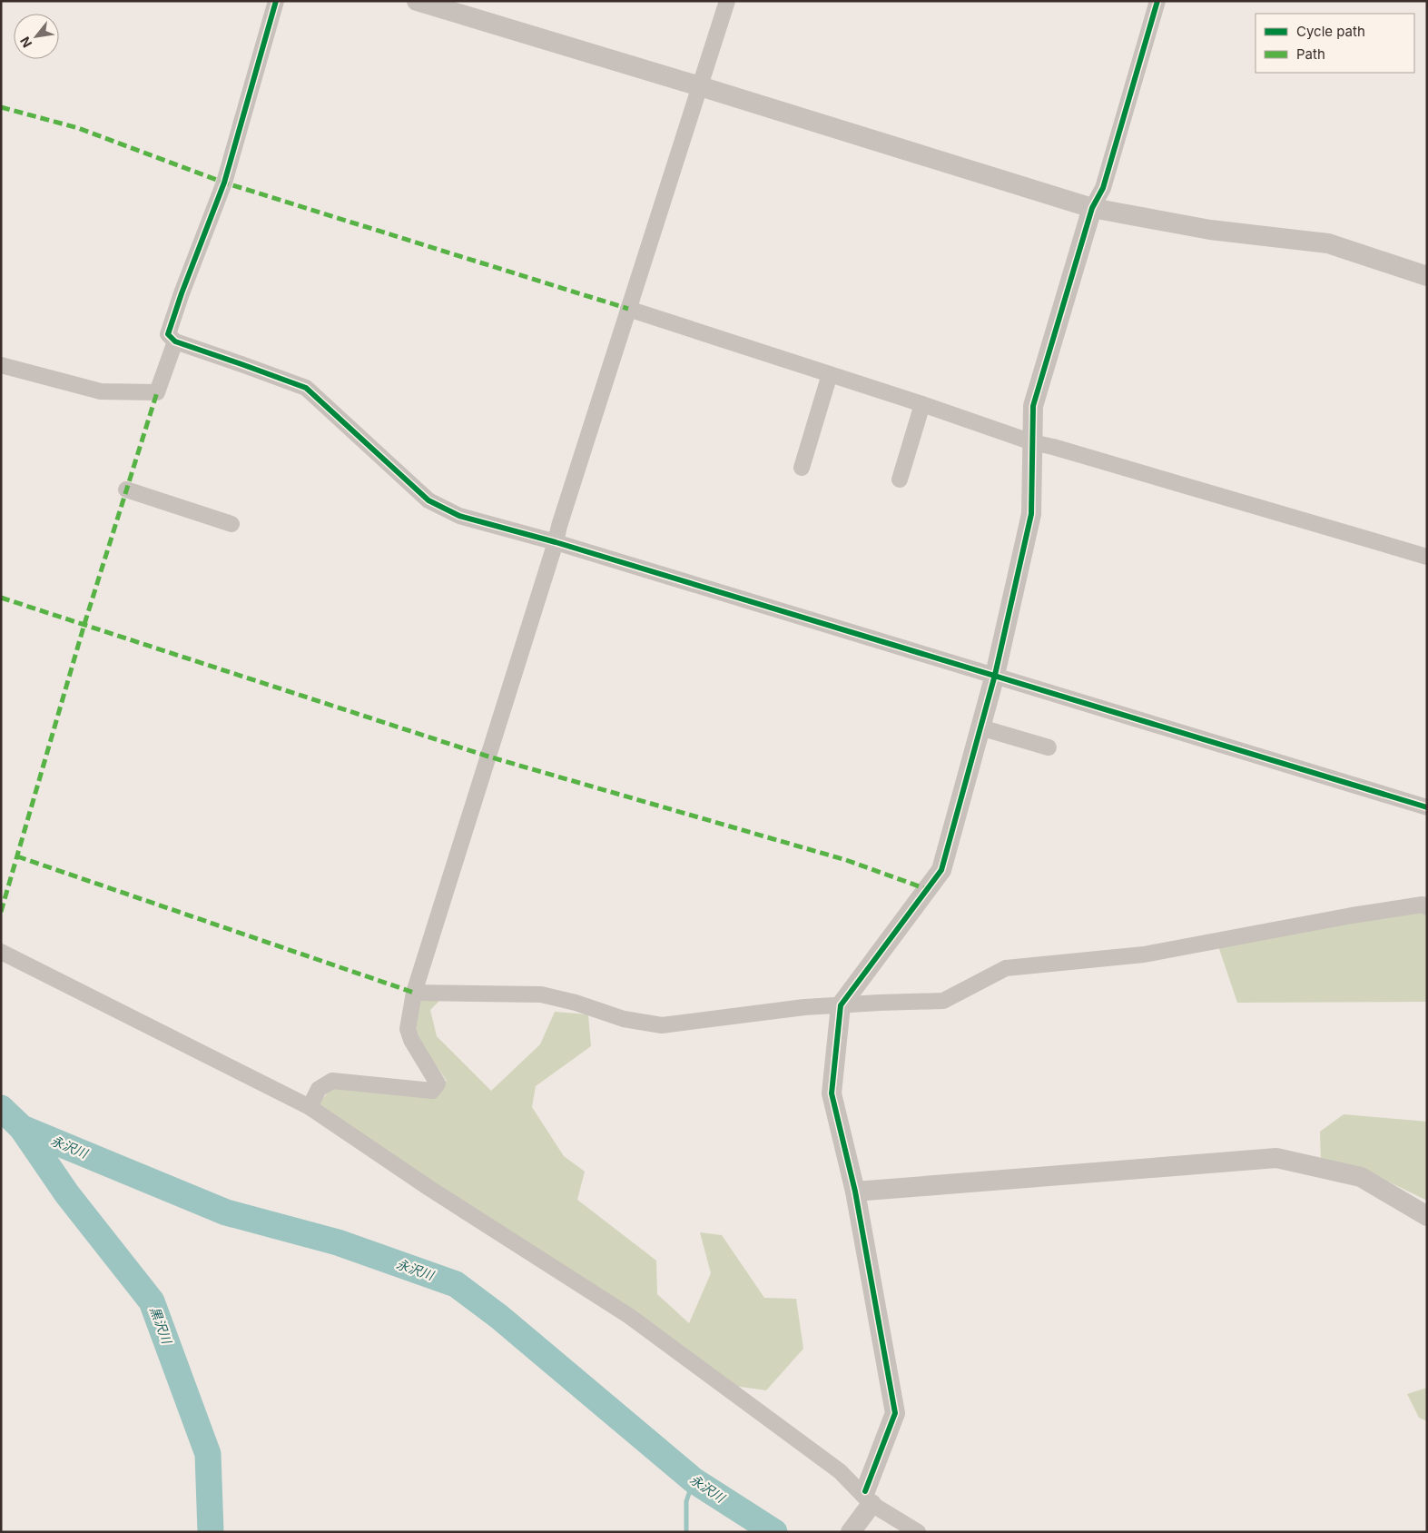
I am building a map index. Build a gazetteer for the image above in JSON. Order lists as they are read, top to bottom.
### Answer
{
  "water": ["永沢川", "黒沢川"],
  "legend": ["Cycle path", "Path"],
  "north": "bottom left"
}
